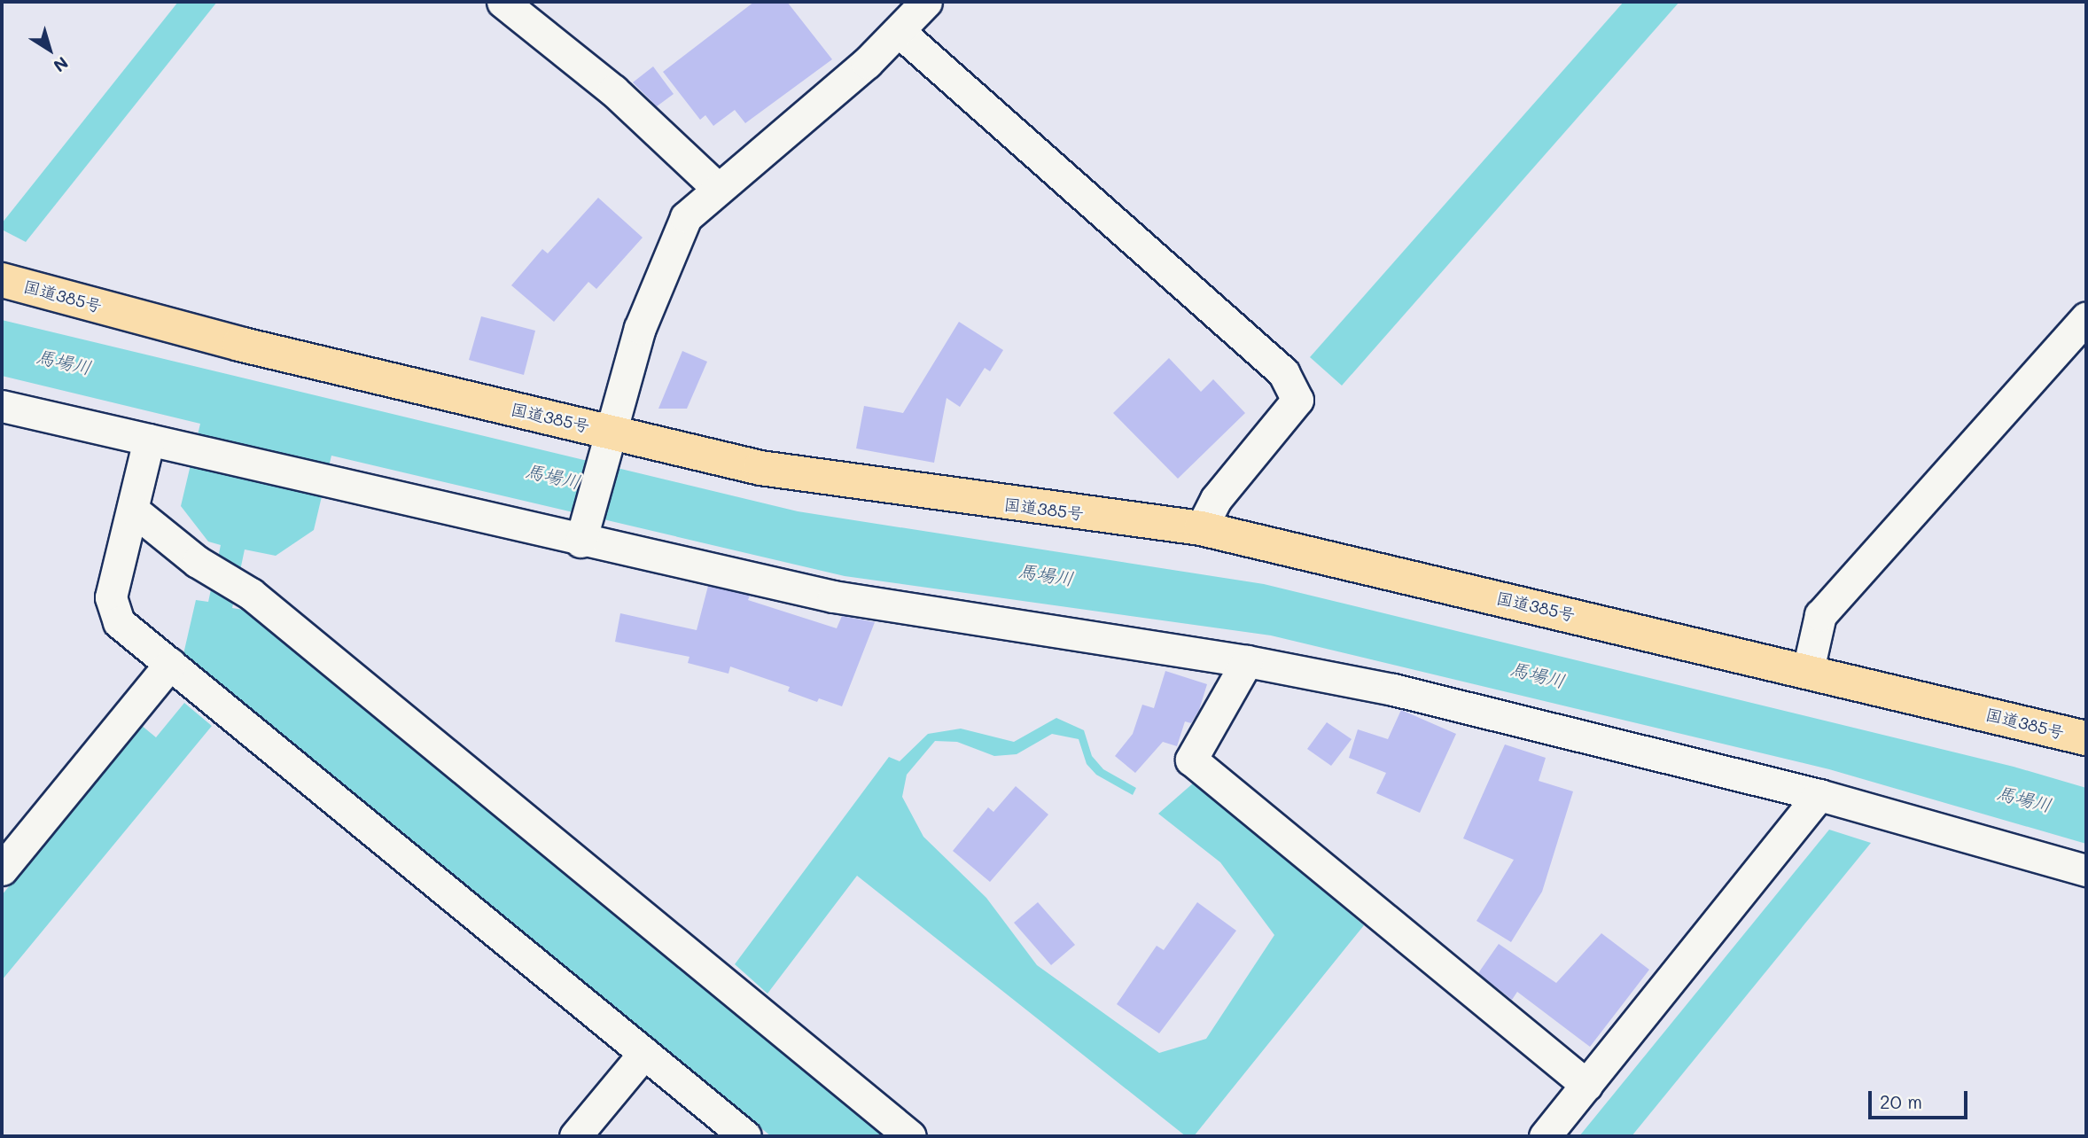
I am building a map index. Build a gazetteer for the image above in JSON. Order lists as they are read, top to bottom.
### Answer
{
  "streets": {
    "highway": ["国道385号"]
  },
  "water": ["馬場川"],
  "scale_bar": "20 m",
  "north": "bottom right"
}
